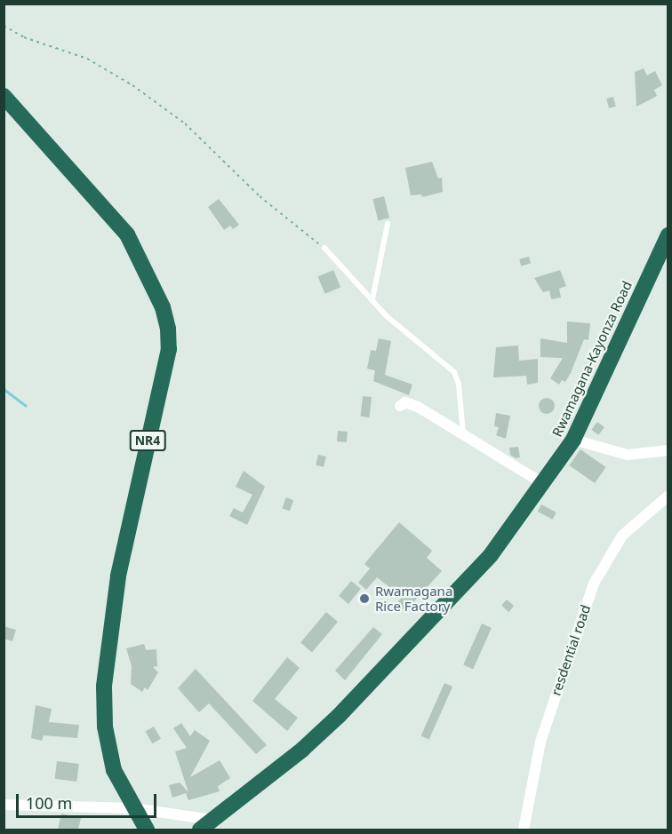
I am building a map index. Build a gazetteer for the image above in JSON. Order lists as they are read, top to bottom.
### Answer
{
  "streets": {
    "highway": ["Rwamagana-Kayonza Road", "NR4"],
    "street": ["resdential road"]
  },
  "places": ["Rwamagana Rice Factory"],
  "scale_bar": "100 m"
}
